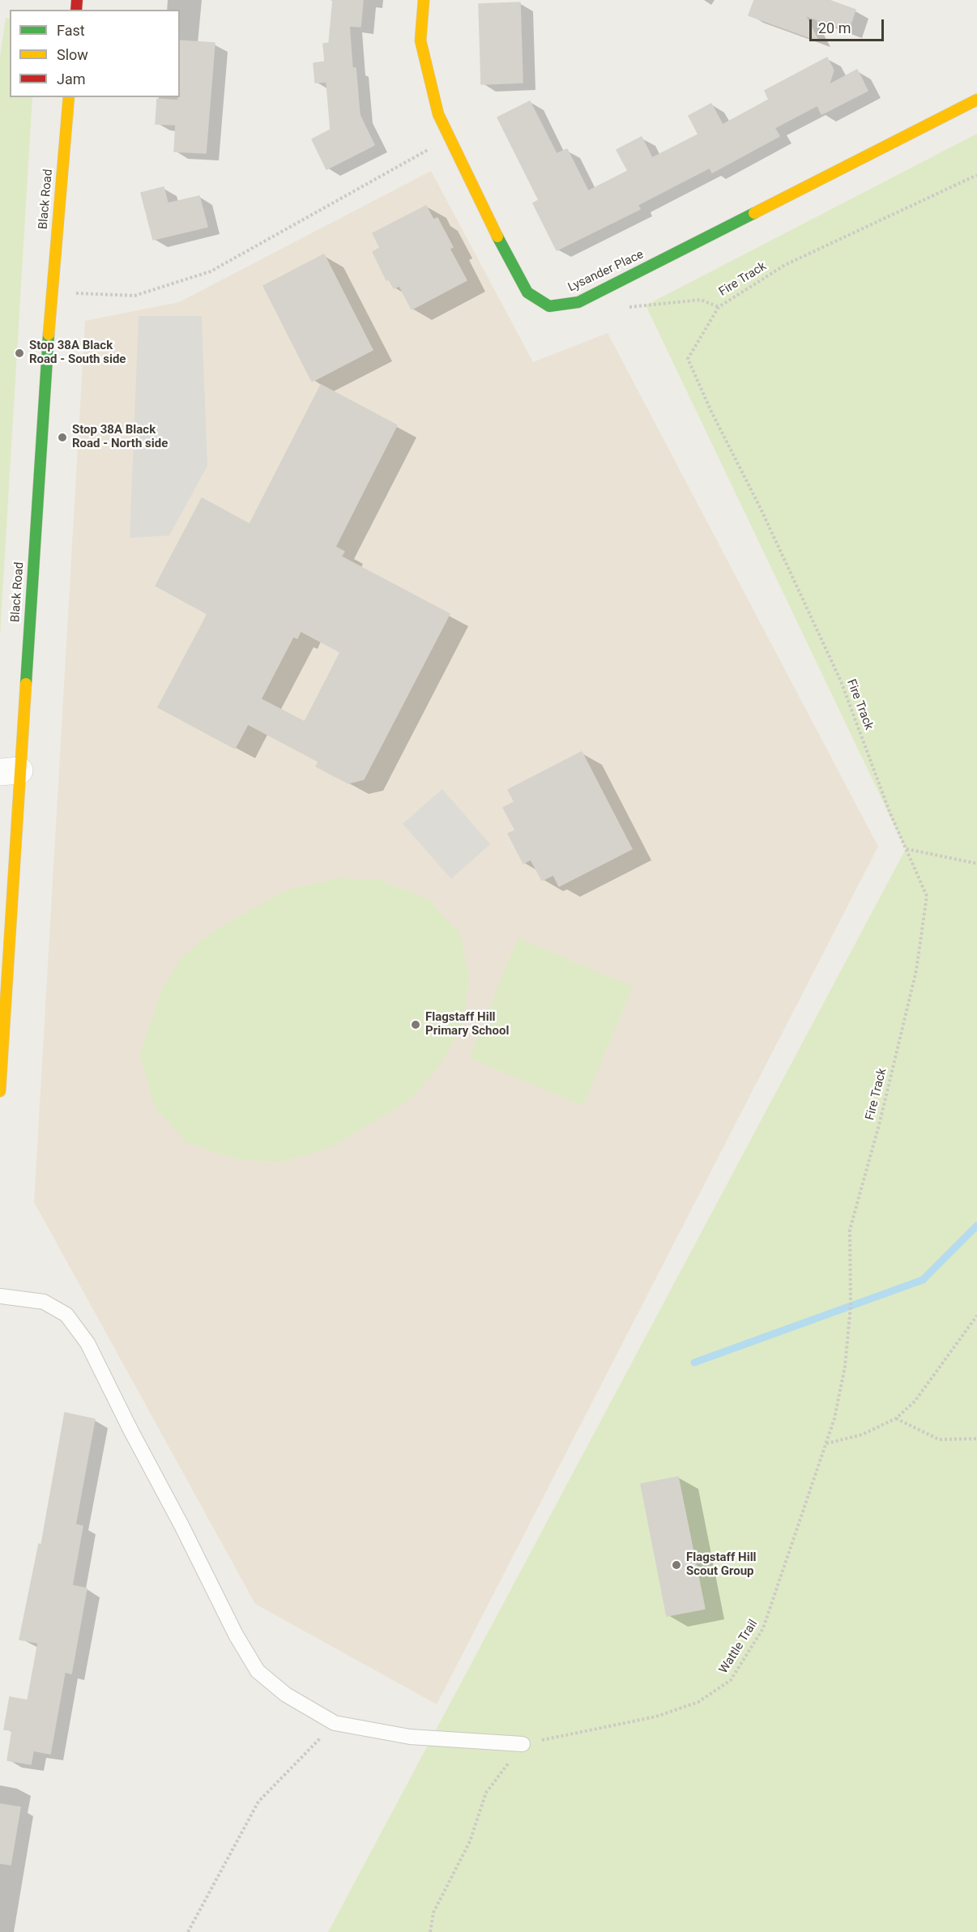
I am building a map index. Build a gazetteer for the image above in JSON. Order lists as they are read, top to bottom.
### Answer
{
  "streets": {
    "main road": ["Black Road", "Lysander Place"],
    "path": ["Fire Track", "Wattle Trail"]
  },
  "crossings": [
    ["Fire Track", "Wattle Trail"]
  ],
  "places": [
    "Stop 38A Black Road - South side",
    "Stop 38A Black Road - North side",
    "Flagstaff Hill Primary School",
    "Flagstaff Hill Scout Group"
  ],
  "legend": ["Fast", "Slow", "Jam"],
  "scale_bar": "20 m"
}
